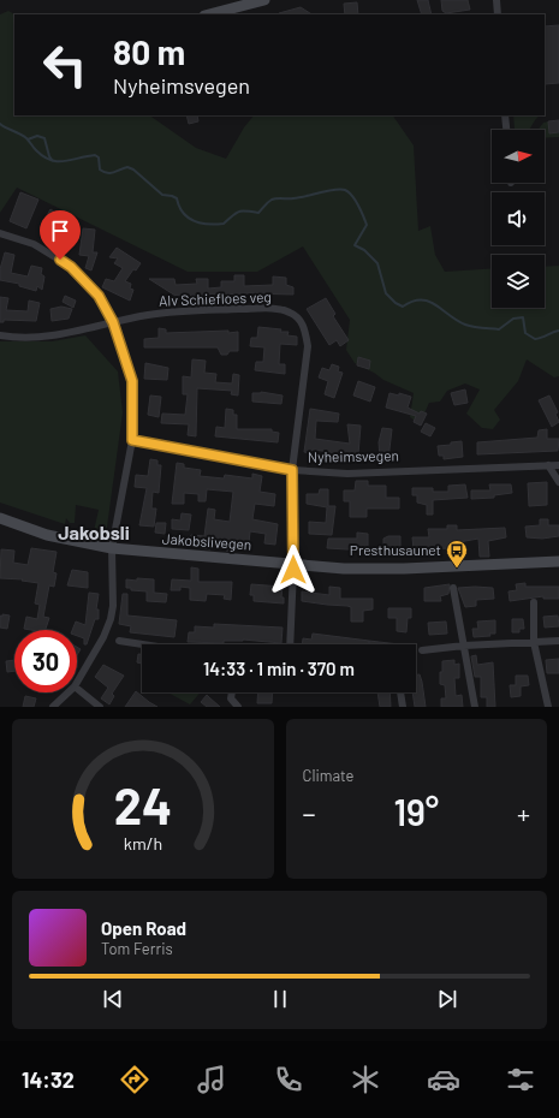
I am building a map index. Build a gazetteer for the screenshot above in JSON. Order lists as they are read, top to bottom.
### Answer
{
  "streets": {
    "street": ["Alv Schiefloes veg", "Nyheimsvegen", "Jakobslivegen"]
  },
  "crossings": [
    ["Alv Schiefloes veg", "Nyheimsvegen"],
    ["Alv Schiefloes veg", "Jakobslivegen"]
  ],
  "districts": ["Jakobsli"],
  "places": {
    "bus stop": ["Presthusaunet"]
  },
  "north": "right",
  "page": {
    "turn": ["80 m", "Nyheimsvegen"],
    "limit": "30",
    "trip": "14:33 · 1 min · 370 m",
    "tile": "Climate",
    "heat": ["−", "19°", "+"],
    "song": ["Open Road", "Tom Ferris"],
    "tabs": "14:32",
    "gauge": ["24", "km/h"]
  }
}
